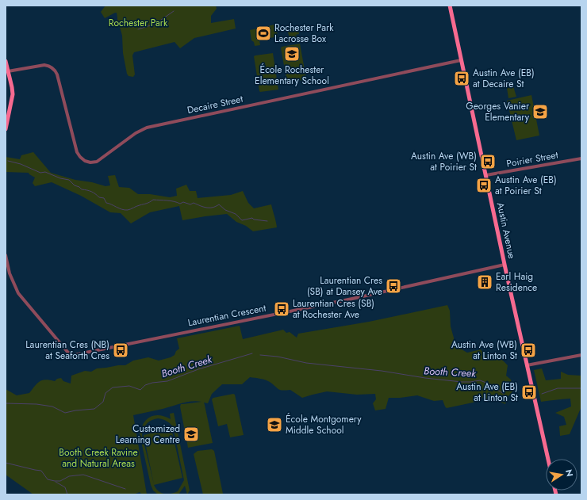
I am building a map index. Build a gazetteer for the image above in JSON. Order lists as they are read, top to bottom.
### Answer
{
  "streets": {
    "main road": ["Austin Avenue"],
    "street": ["Decaire Street", "Poirier Street", "Laurentian Crescent"]
  },
  "crossings": [
    ["Decaire Street", "Austin Avenue"],
    ["Poirier Street", "Austin Avenue"],
    ["Austin Avenue", "Laurentian Crescent"]
  ],
  "water": ["Booth Creek"],
  "parks": ["Rochester Park", "Booth Creek Ravine and Natural Areas"],
  "places": {
    "sports": ["Rochester Park Lacrosse Box"],
    "school or university": [
      "École Rochester Elementary School",
      "Georges Vanier Elementary",
      "École Montgomery Middle School",
      "Customized Learning Centre"
    ],
    "bus stop": [
      "Austin Ave (EB) at Decaire St",
      "Austin Ave (WB) at Poirier St",
      "Austin Ave (EB) at Poirier St",
      "Laurentian Cres (SB) at Dansey Ave",
      "Laurentian Cres (SB) at Rochester Ave",
      "Laurentian Cres (NB) at Seaforth Cres",
      "Austin Ave (WB) at Linton St",
      "Austin Ave (EB) at Linton St"
    ],
    "building": ["Earl Haig Residence"]
  },
  "north": "right"
}
